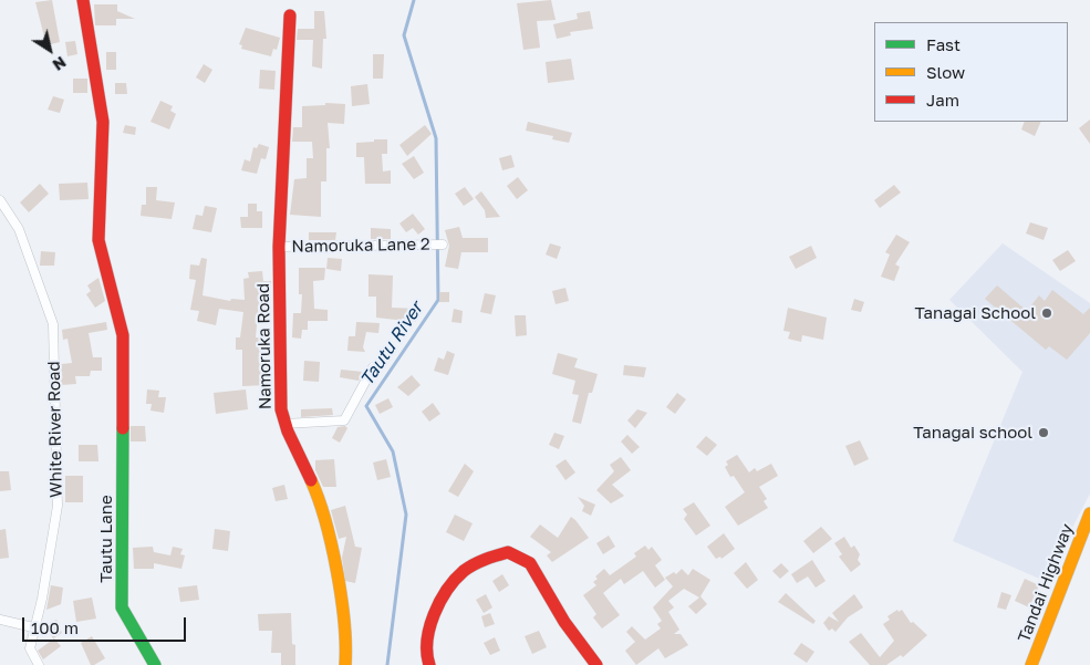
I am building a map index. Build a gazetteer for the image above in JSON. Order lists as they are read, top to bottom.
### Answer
{
  "streets": {
    "street": [
      "Namoruka Lane 2",
      "Namoruka Road",
      "White River Road",
      "Tautu Lane",
      "Tandai Highway"
    ]
  },
  "crossings": [
    ["Namoruka Lane 2", "Namoruka Road"]
  ],
  "water": ["Tautu River"],
  "places": ["Tanagai School", "Tanagai school"],
  "legend": ["Fast", "Slow", "Jam"],
  "scale_bar": "100 m",
  "north": "bottom right"
}
